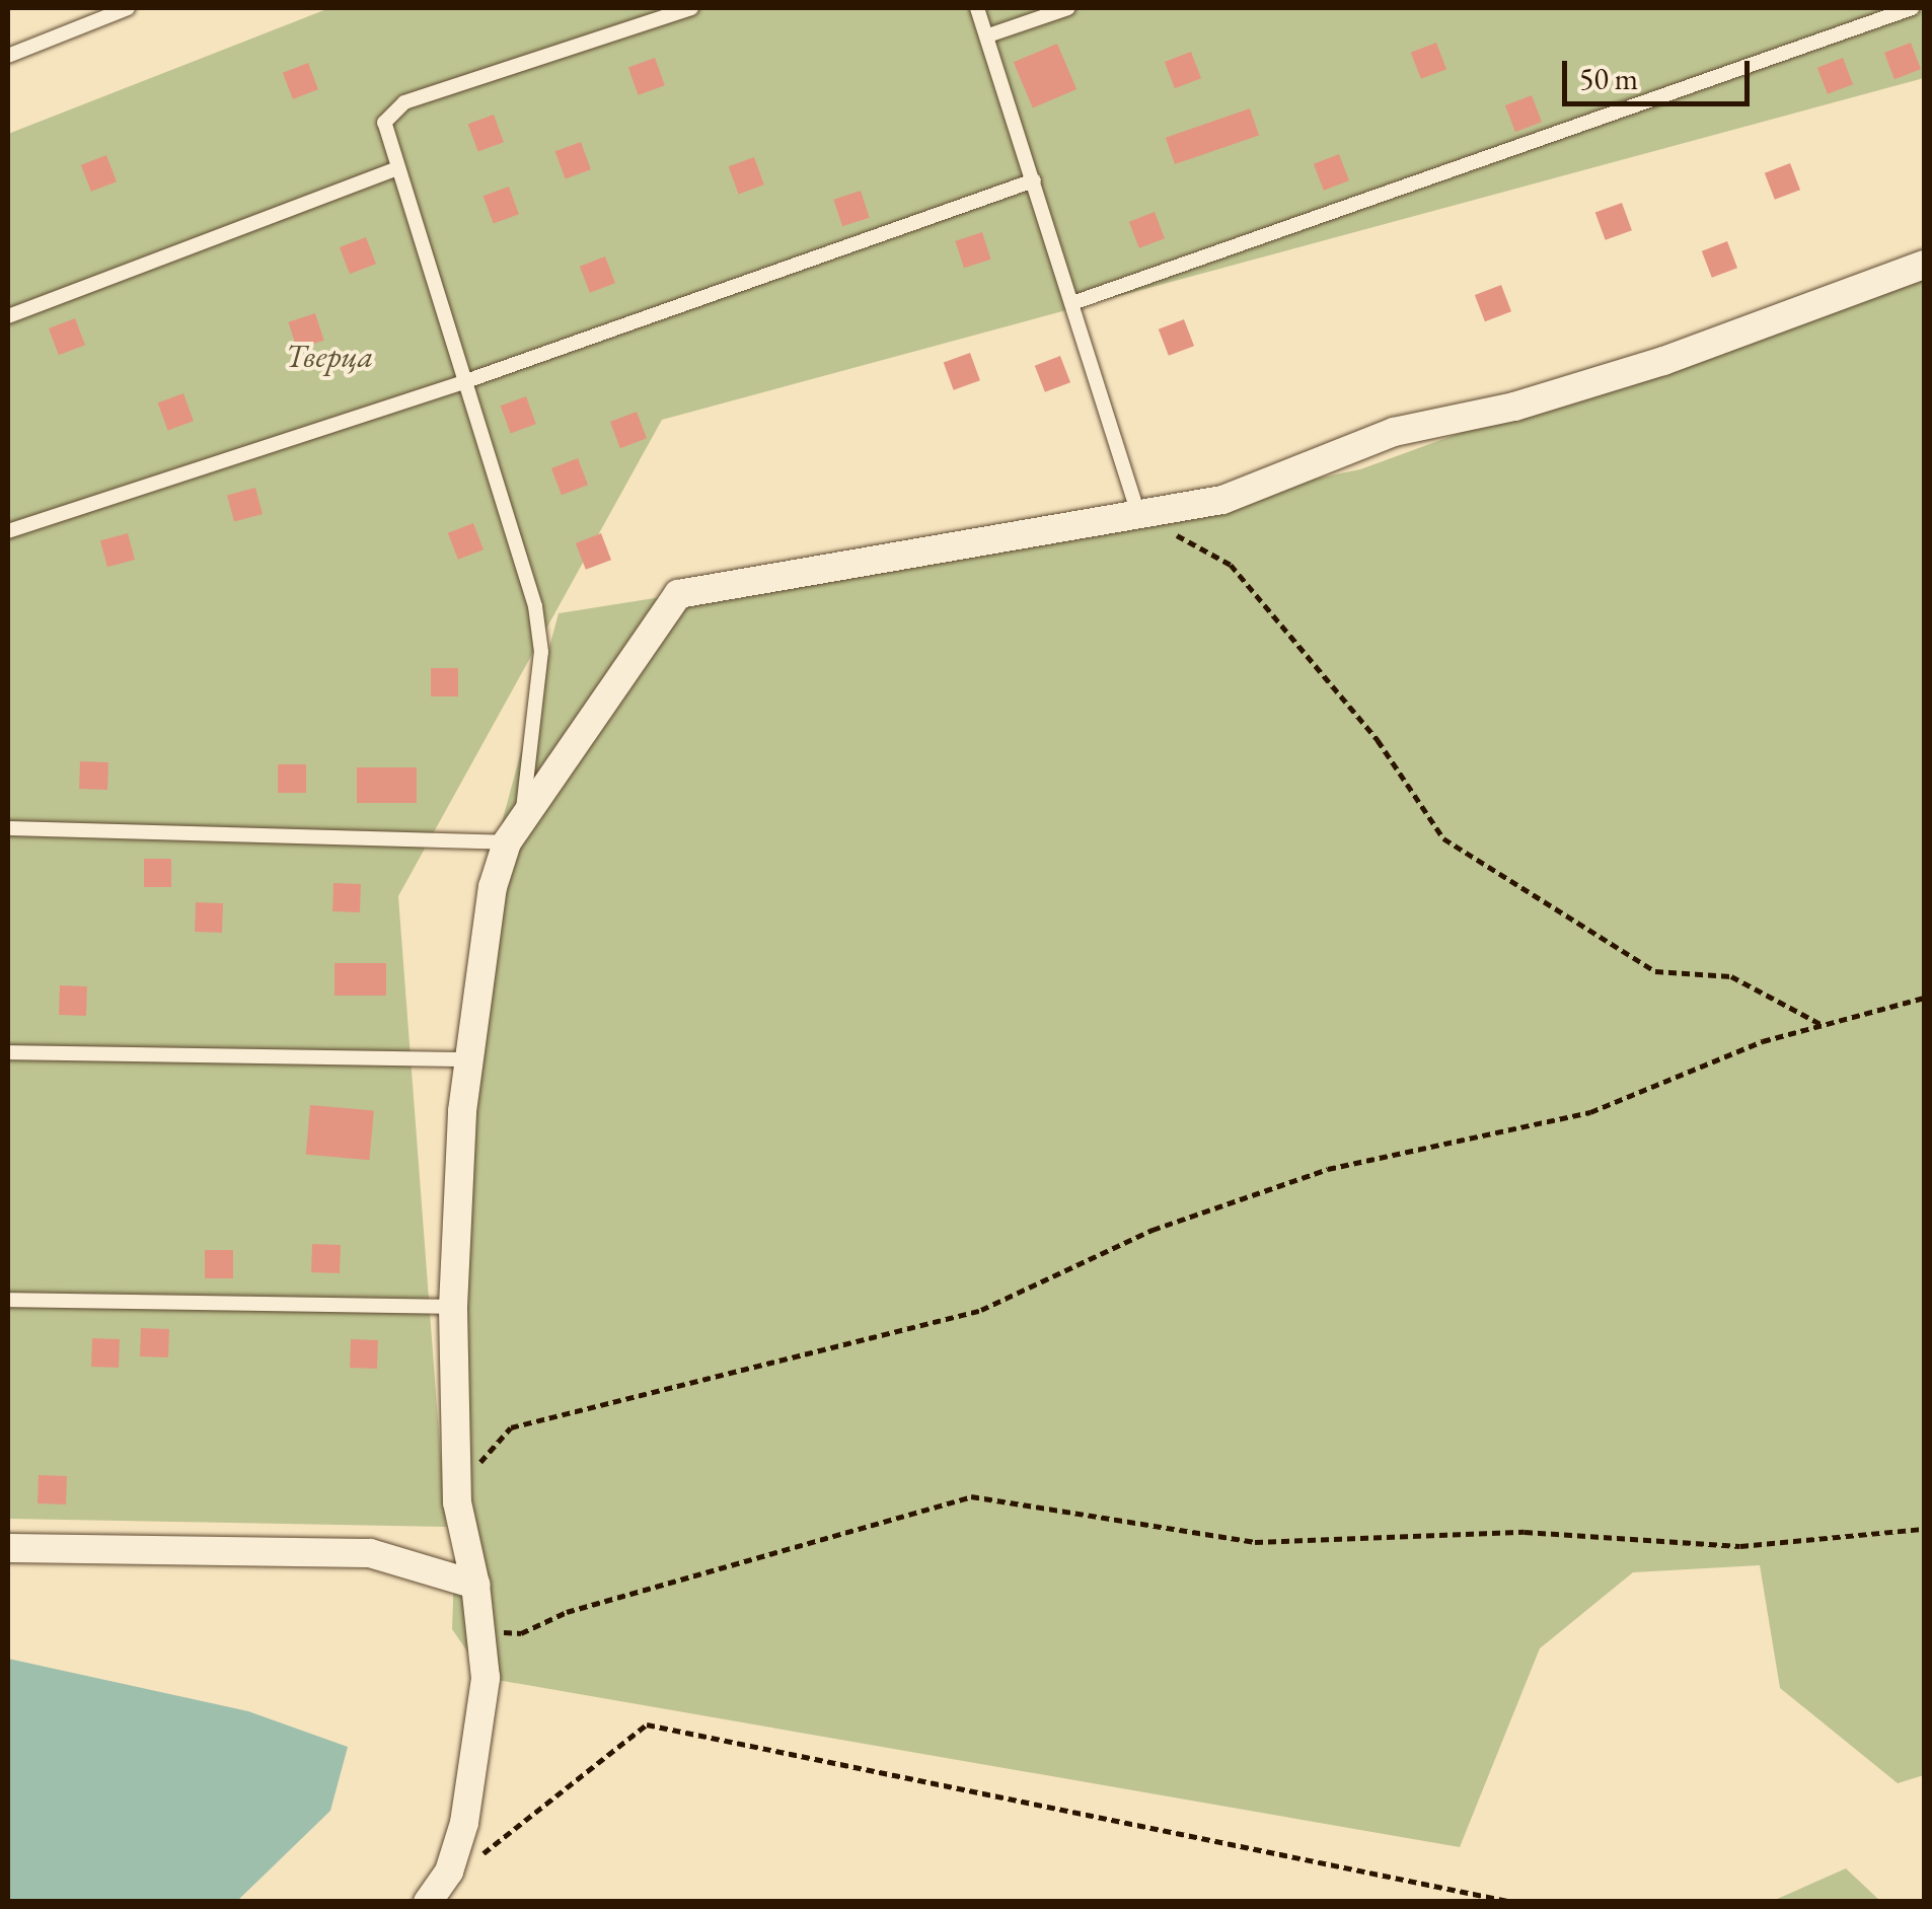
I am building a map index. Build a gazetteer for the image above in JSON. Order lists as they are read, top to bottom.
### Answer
{
  "parks": ["Тверца"],
  "scale_bar": "50 m"
}
